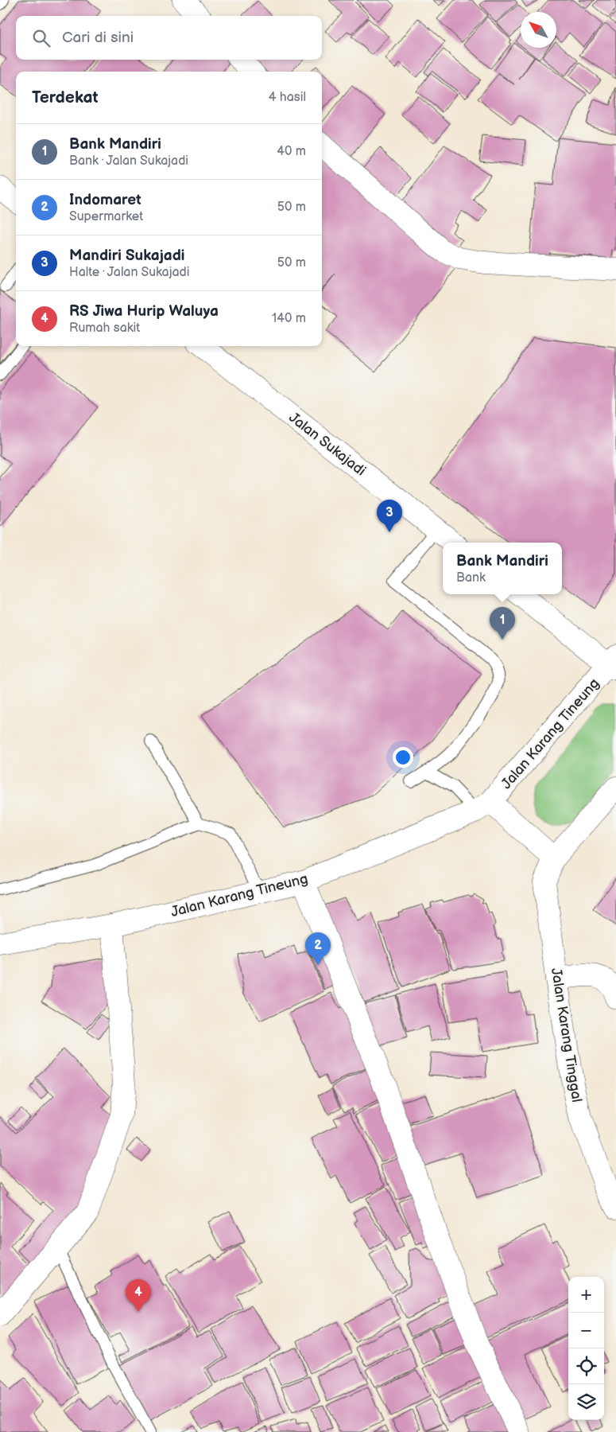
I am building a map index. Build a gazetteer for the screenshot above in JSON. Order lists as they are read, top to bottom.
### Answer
{
  "streets": {
    "street": ["Jalan Sukajadi", "Jalan Karang Tineung", "Jalan Karang Tinggal"]
  },
  "crossings": [
    ["Jalan Karang Tineung", "Jalan Karang Tinggal"]
  ],
  "north": "top left",
  "page": {
    "search": "Cari di sini",
    "heading": ["Terdekat", "4 hasil"],
    "list": [
      {
        "mark": "1",
        "name": "Bank Mandiri",
        "note": "Bank · Jalan Sukajadi",
        "value": "40 m"
      },
      {
        "mark": "2",
        "name": "Indomaret",
        "note": "Supermarket",
        "value": "50 m"
      },
      {
        "mark": "3",
        "name": "Mandiri Sukajadi",
        "note": "Halte · Jalan Sukajadi",
        "value": "50 m"
      },
      {
        "mark": "4",
        "name": "RS Jiwa Hurip Waluya",
        "note": "Rumah sakit",
        "value": "140 m"
      }
    ],
    "pins": [
      "3",
      "1",
      "2",
      "4"
    ],
    "popup": ["Bank Mandiri", "Bank"],
    "map_buttons": ["+", "−"]
  }
}
